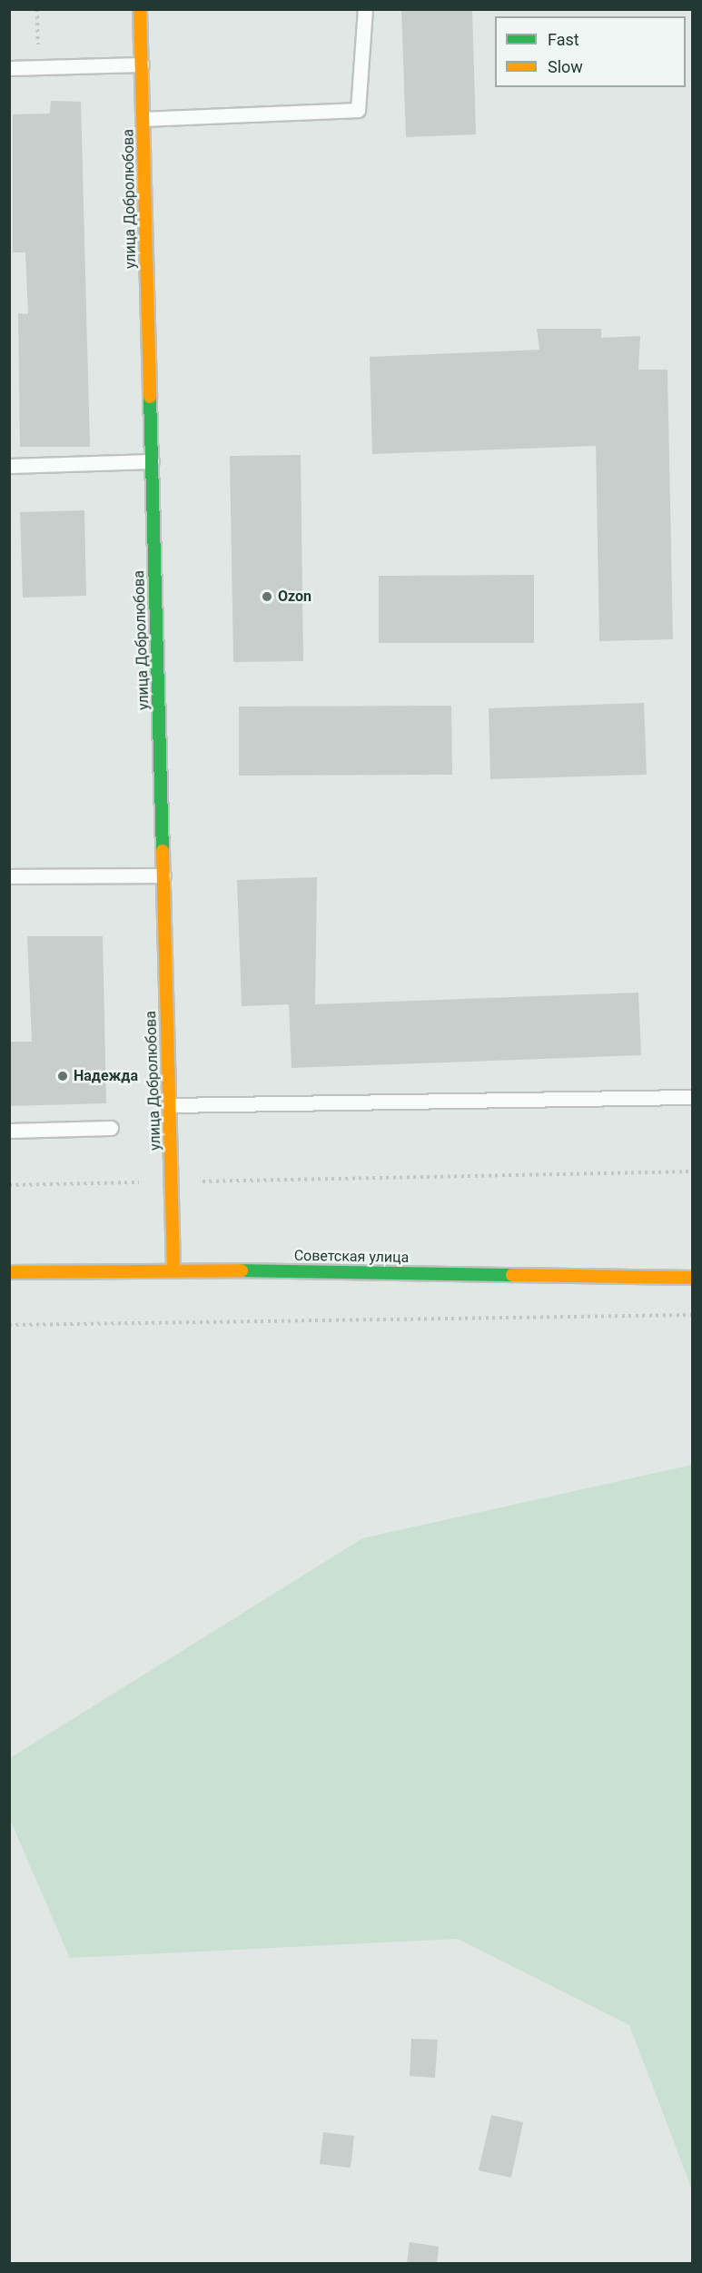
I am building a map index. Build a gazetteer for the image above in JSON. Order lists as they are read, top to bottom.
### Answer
{
  "streets": {
    "street": ["улица Добролюбова", "Советская улица"]
  },
  "crossings": [
    ["улица Добролюбова", "Советская улица"]
  ],
  "places": ["Ozon", "Надежда"],
  "legend": ["Fast", "Slow"]
}
